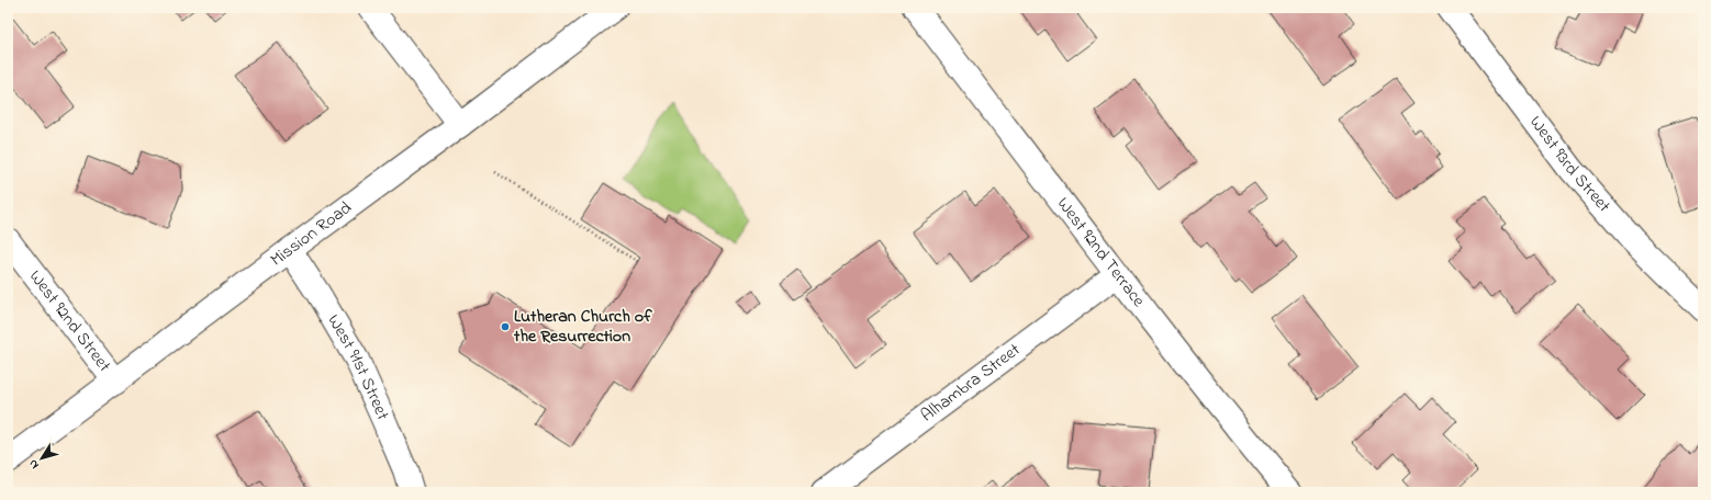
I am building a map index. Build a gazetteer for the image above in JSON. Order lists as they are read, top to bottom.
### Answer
{
  "streets": {
    "street": [
      "West 93rd Street",
      "Mission Road",
      "West 92nd Terrace",
      "West 92nd Street",
      "West 91st Street",
      "Alhambra Street"
    ]
  },
  "crossings": [
    ["Mission Road", "West 92nd Street"],
    ["Mission Road", "West 91st Street"],
    ["West 92nd Terrace", "Alhambra Street"]
  ],
  "places": ["Lutheran Church of the Resurrection"],
  "north": "bottom left"
}
